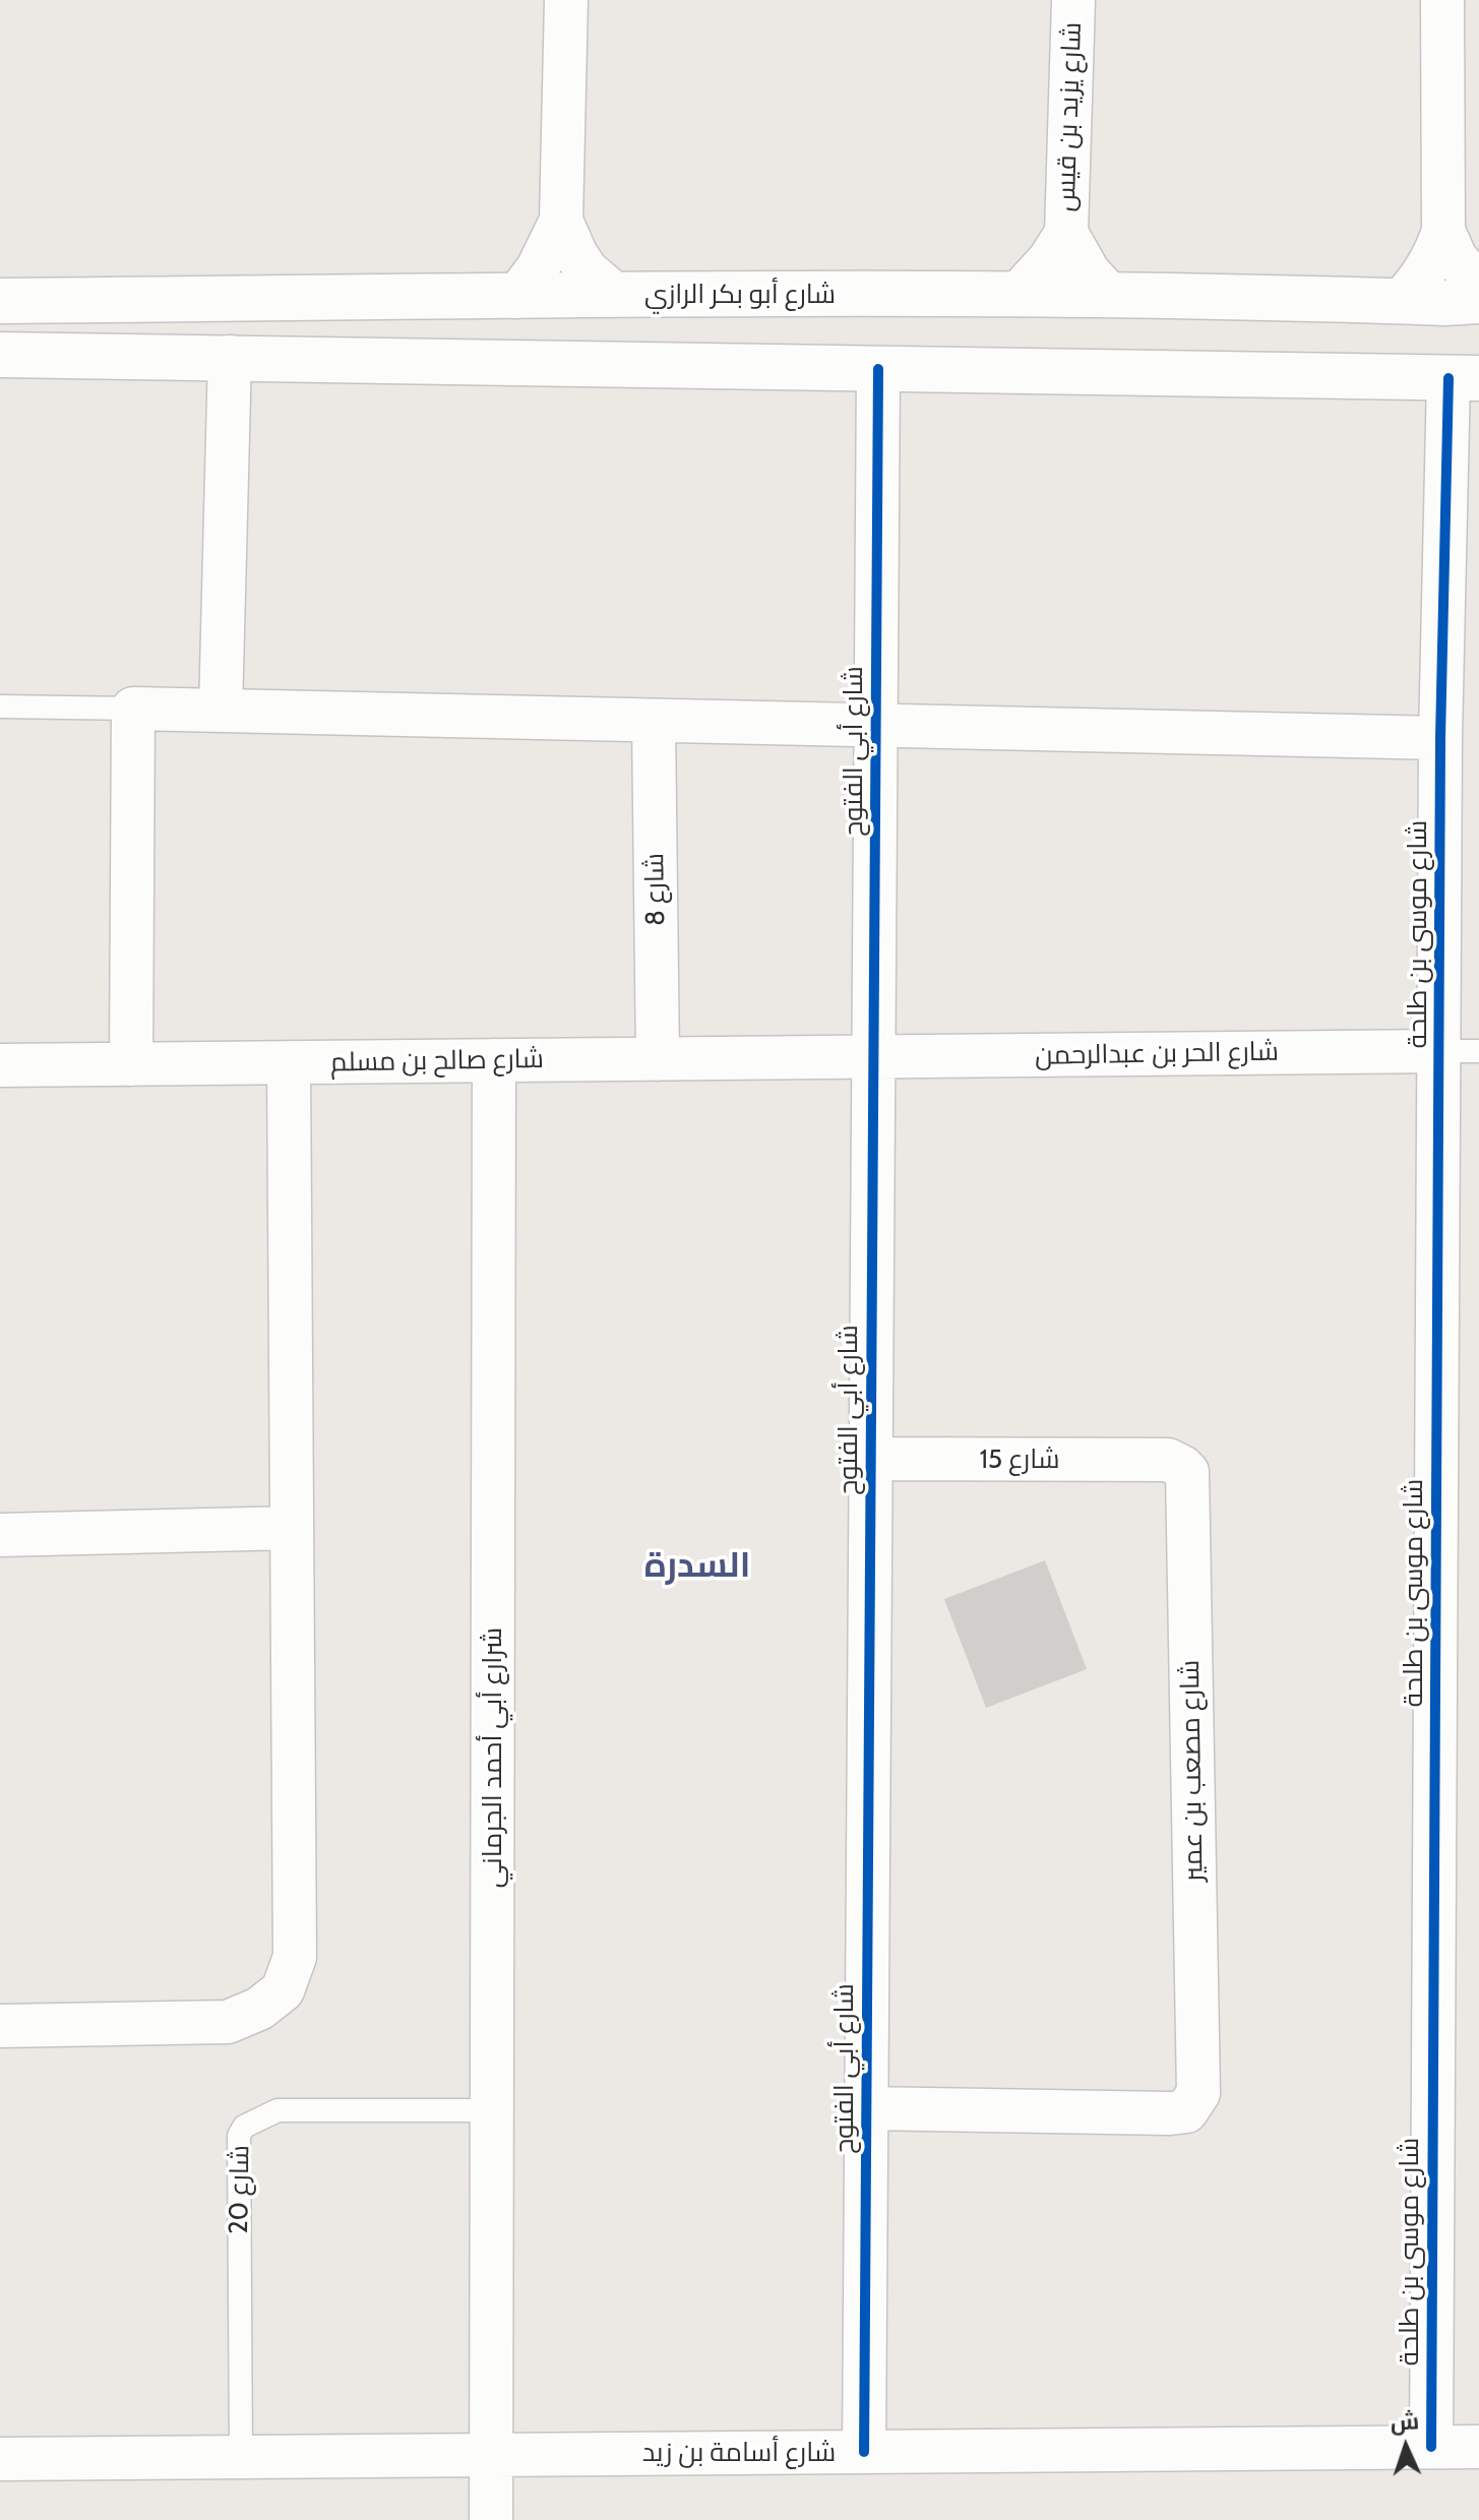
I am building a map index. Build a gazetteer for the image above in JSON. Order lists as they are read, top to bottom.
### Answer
{
  "streets": {
    "street": [
      "شارع يزيد بن قيس",
      "شارع أبو بكر الرازي",
      "شارع أبي الفتوح",
      "شارع 8",
      "شارع موسى بن طلحة",
      "شارع الحر بن عبدالرحمن",
      "شارع صالح بن مسلم",
      "شارع 15",
      "شرارع أبي أحمد الجرماني",
      "شارع مصعب بن عمير",
      "شارع أسامة بن زيد"
    ],
    "lane": ["شارع 20"]
  },
  "crossings": [
    ["شارع أبي الفتوح", "شارع الحر بن عبدالرحمن"],
    ["شارع أبي الفتوح", "شارع صالح بن مسلم"],
    ["شارع أبي الفتوح", "شارع 15"],
    ["شارع أبي الفتوح", "شارع مصعب بن عمير"],
    ["شارع أبي الفتوح", "شارع أسامة بن زيد"],
    ["شارع 8", "شارع صالح بن مسلم"],
    ["شارع موسى بن طلحة", "شارع الحر بن عبدالرحمن"],
    ["شارع موسى بن طلحة", "شارع أسامة بن زيد"],
    ["شارع الحر بن عبدالرحمن", "شارع صالح بن مسلم"],
    ["شارع صالح بن مسلم", "شرارع أبي أحمد الجرماني"],
    ["شارع 15", "شارع مصعب بن عمير"],
    ["شرارع أبي أحمد الجرماني", "شارع 20"],
    ["شرارع أبي أحمد الجرماني", "شارع أسامة بن زيد"],
    ["شارع 20", "شارع أسامة بن زيد"]
  ],
  "districts": ["السدرة"],
  "north": "top"
}
